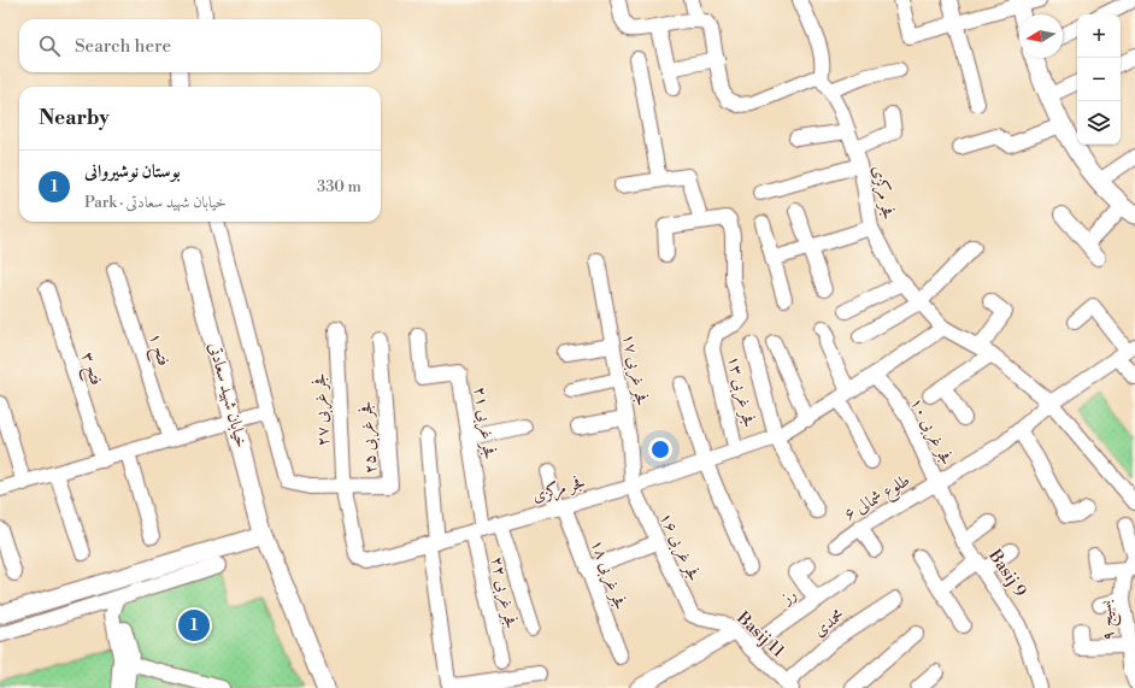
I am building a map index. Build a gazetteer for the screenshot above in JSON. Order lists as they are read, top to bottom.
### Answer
{
  "streets": {
    "main road": ["خیابان شهید سعادتی"],
    "street": [
      "فجر مرکزی",
      "فتح ۱",
      "فتح ۳",
      "فجر غربی ۱۷",
      "فجر غربی ۱۳",
      "فجر غربی ۲۷",
      "فجر غربی ۲۱",
      "فجر غربی ۱۰",
      "فجر غربی ۲۵",
      "طلوع شمالی ۶",
      "فجر غربی ۱۶",
      "Basij 9",
      "فجر غربی ۱۸",
      "فجر غربی ۲۲",
      "رز",
      "بسیج ۹",
      "محمدی",
      "Basij 11"
    ]
  },
  "crossings": [
    ["فجر مرکزی", "فجر غربی ۱۷"],
    ["فجر مرکزی", "فجر غربی ۱۳"],
    ["فجر مرکزی", "فجر غربی ۲۷"],
    ["فجر مرکزی", "فجر غربی ۲۱"],
    ["فجر مرکزی", "فجر غربی ۱۰"],
    ["فجر مرکزی", "فجر غربی ۲۵"],
    ["فجر مرکزی", "طلوع شمالی ۶"],
    ["فجر مرکزی", "فجر غربی ۱۶"],
    ["فجر مرکزی", "فجر غربی ۱۸"],
    ["فجر مرکزی", "فجر غربی ۲۲"],
    ["فجر غربی ۱۷", "فجر غربی ۱۶"],
    ["فجر غربی ۲۷", "فجر غربی ۲۵"],
    ["فجر غربی ۲۱", "فجر غربی ۲۲"],
    ["فجر غربی ۱۰", "طلوع شمالی ۶"],
    ["فجر غربی ۱۰", "Basij 9"],
    ["طلوع شمالی ۶", "Basij 9"],
    ["فجر غربی ۱۶", "Basij 11"],
    ["رز", "Basij 11"],
    ["محمدی", "Basij 11"]
  ],
  "north": "left",
  "page": {
    "map_buttons": ["+", "−"],
    "search": "Search here",
    "heading": "Nearby",
    "list": [
      {
        "mark": "1",
        "name": "بوستان نوشیروانی",
        "note": "Park · خیابان شهید سعادتی",
        "value": "330 m"
      }
    ],
    "pins": "1"
  }
}
